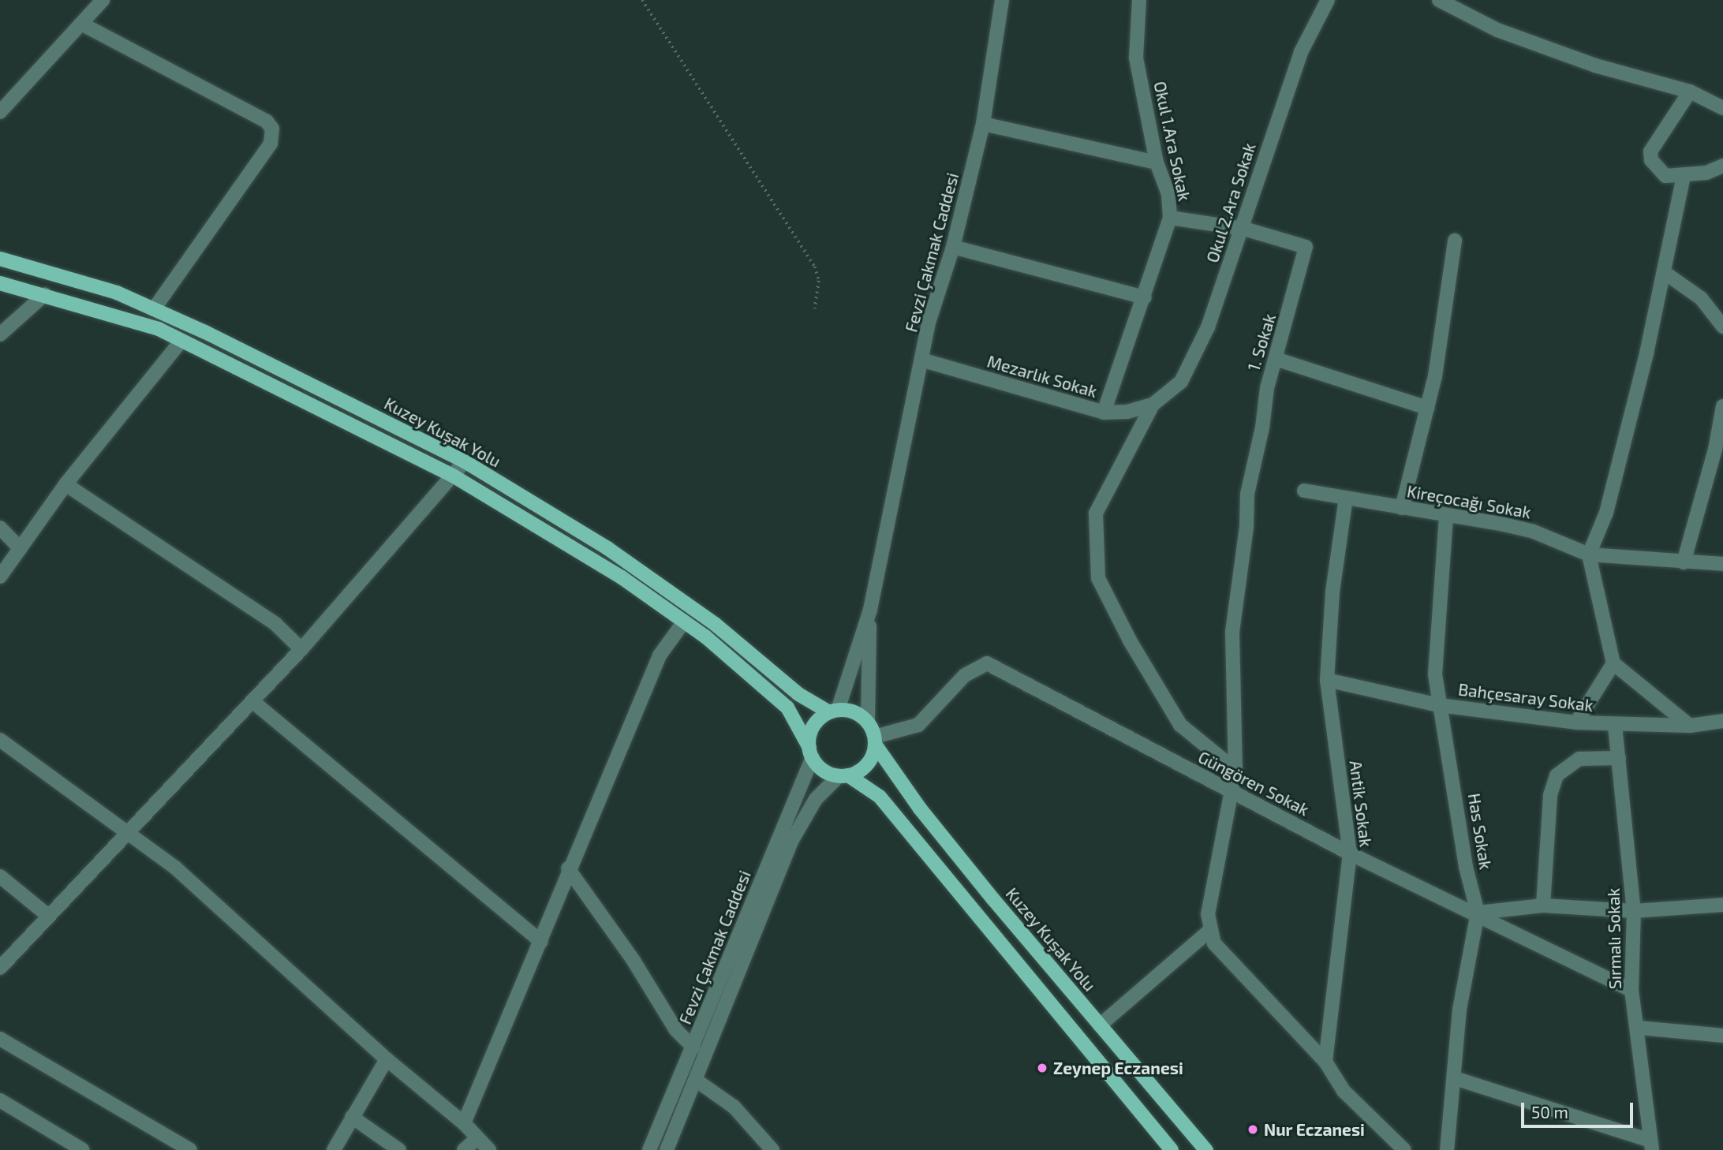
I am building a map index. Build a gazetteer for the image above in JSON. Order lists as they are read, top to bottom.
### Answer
{
  "streets": {
    "main road": ["Kuzey Kuşak Yolu"],
    "street": [
      "Okul 1.Ara Sokak",
      "Okul 2.Ara Sokak",
      "Fevzi Çakmak Caddesi",
      "1. Sokak",
      "Mezarlık Sokak",
      "Kireçocağı Sokak",
      "Bahçesaray Sokak",
      "Güngören Sokak",
      "Antik Sokak",
      "Has Sokak",
      "Sırmalı Sokak"
    ]
  },
  "crossings": [
    ["Okul 1.Ara Sokak", "Mezarlık Sokak"],
    ["Okul 2.Ara Sokak", "1. Sokak"],
    ["Okul 2.Ara Sokak", "Mezarlık Sokak"],
    ["Fevzi Çakmak Caddesi", "Mezarlık Sokak"],
    ["Fevzi Çakmak Caddesi", "Kuzey Kuşak Yolu"],
    ["Fevzi Çakmak Caddesi", "Güngören Sokak"],
    ["1. Sokak", "Güngören Sokak"],
    ["Kuzey Kuşak Yolu", "Güngören Sokak"],
    ["Kireçocağı Sokak", "Antik Sokak"],
    ["Kireçocağı Sokak", "Has Sokak"],
    ["Bahçesaray Sokak", "Antik Sokak"],
    ["Bahçesaray Sokak", "Has Sokak"],
    ["Bahçesaray Sokak", "Sırmalı Sokak"],
    ["Güngören Sokak", "Antik Sokak"],
    ["Güngören Sokak", "Has Sokak"],
    ["Güngören Sokak", "Sırmalı Sokak"]
  ],
  "places": ["Zeynep Eczanesi", "Nur Eczanesi"],
  "scale_bar": "50 m"
}
